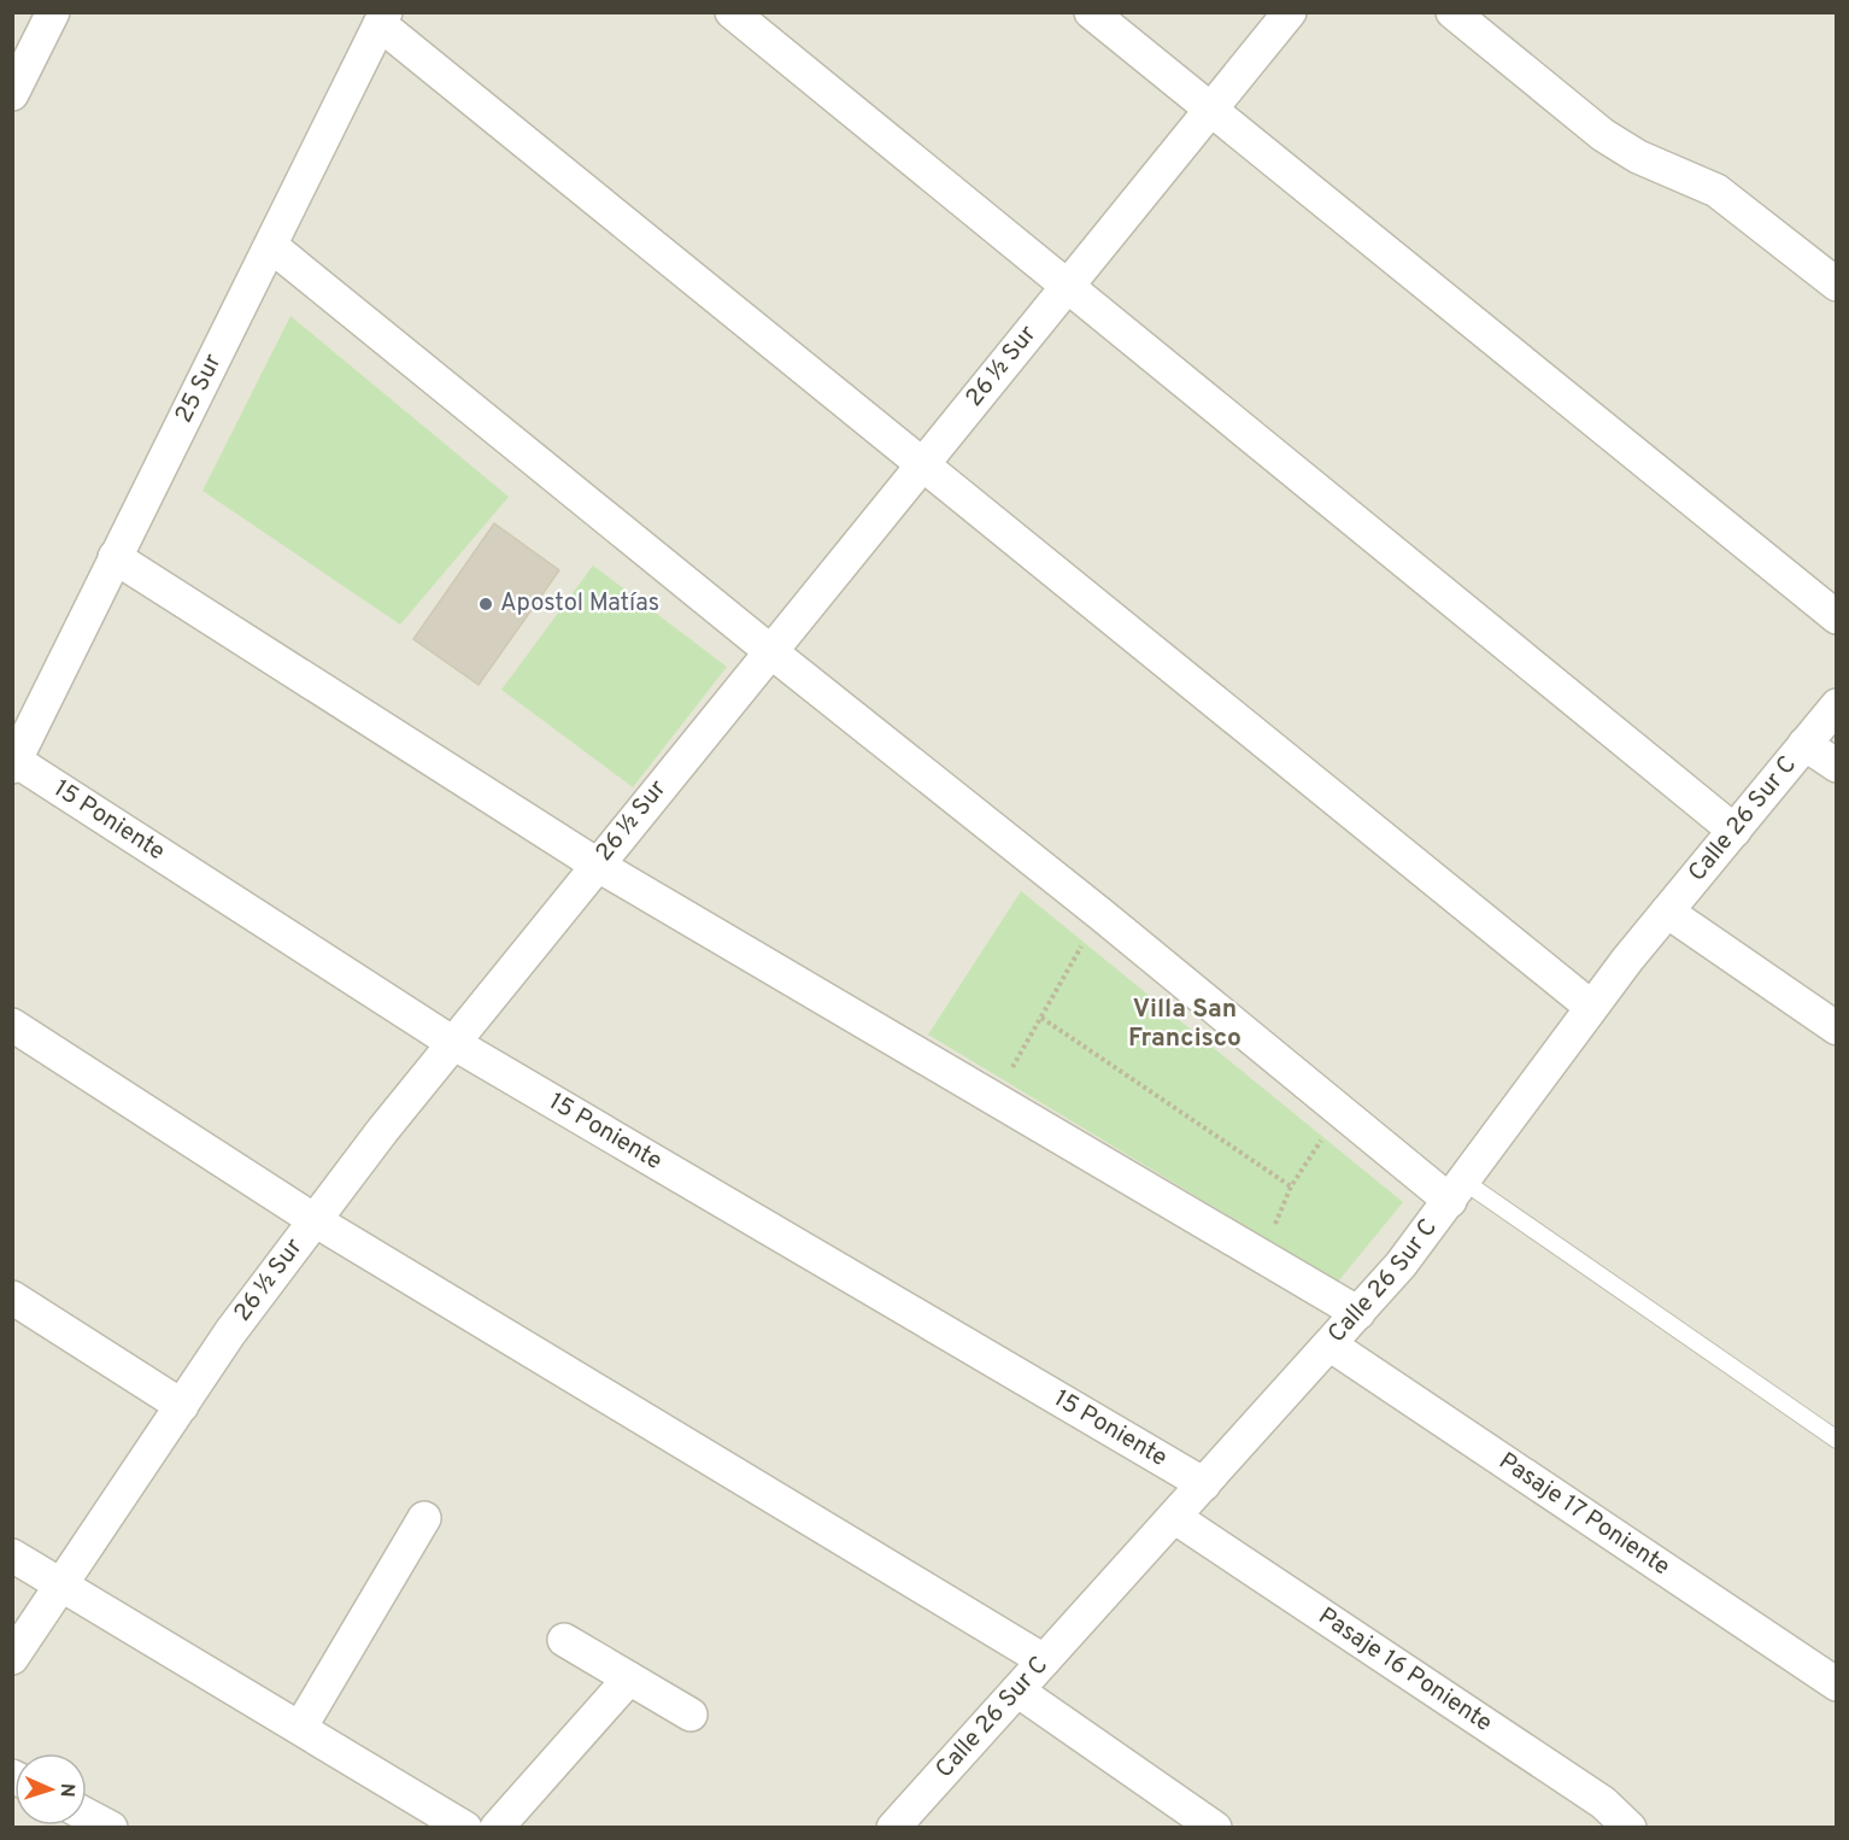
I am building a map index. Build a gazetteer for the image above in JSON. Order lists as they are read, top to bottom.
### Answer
{
  "streets": {
    "street": [
      "26 ½ Sur",
      "25 Sur",
      "15 Poniente",
      "Calle 26 Sur C",
      "Pasaje 17 Poniente",
      "Pasaje 16 Poniente"
    ]
  },
  "crossings": [
    ["26 ½ Sur", "15 Poniente"],
    ["25 Sur", "15 Poniente"],
    ["15 Poniente", "Calle 26 Sur C"],
    ["Calle 26 Sur C", "Pasaje 17 Poniente"],
    ["Calle 26 Sur C", "Pasaje 16 Poniente"]
  ],
  "districts": ["Villa San Francisco"],
  "places": ["Apostol Matías"],
  "north": "right"
}
